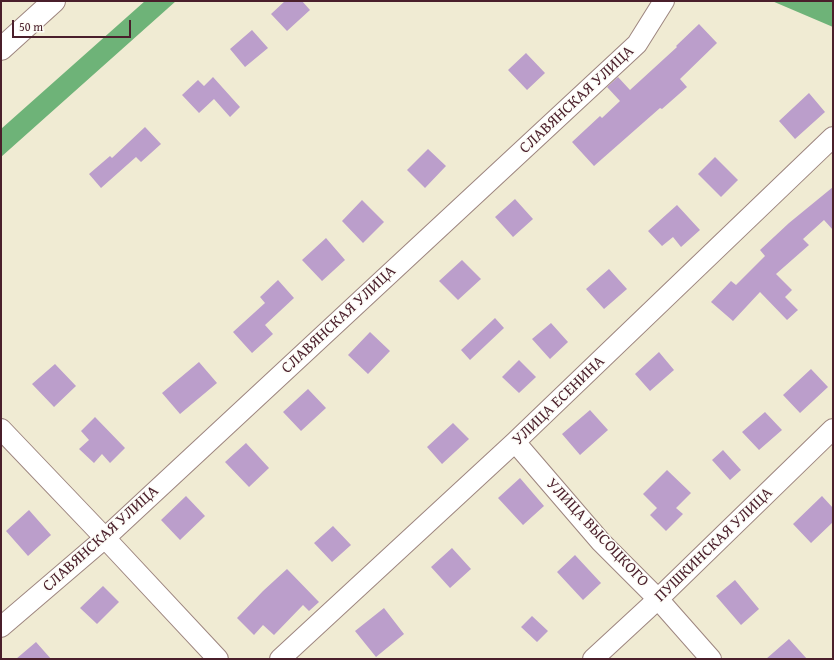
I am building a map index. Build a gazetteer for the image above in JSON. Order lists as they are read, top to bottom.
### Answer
{
  "streets": {
    "street": [
      "СЛАВЯНСКАЯ УЛИЦА",
      "УЛИЦА ЕСЕНИНА",
      "УЛИЦА ВЫСОЦКОГО",
      "ПУШКИНСКАЯ УЛИЦА"
    ]
  },
  "crossings": [
    ["УЛИЦА ЕСЕНИНА", "УЛИЦА ВЫСОЦКОГО"],
    ["УЛИЦА ВЫСОЦКОГО", "ПУШКИНСКАЯ УЛИЦА"]
  ],
  "scale_bar": "50 m"
}
